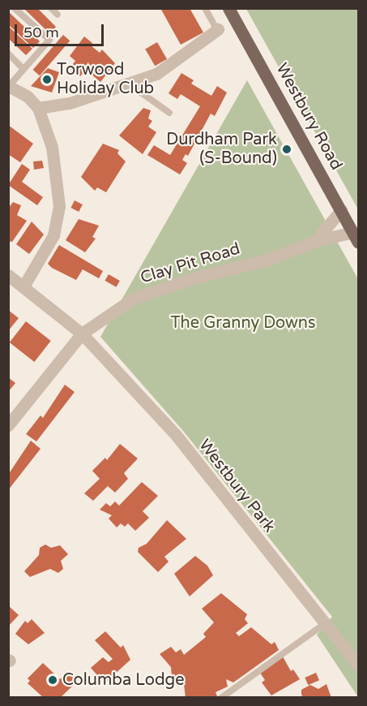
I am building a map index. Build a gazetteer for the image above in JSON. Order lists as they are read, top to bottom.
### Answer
{
  "streets": {
    "main road": ["Westbury Road"],
    "street": ["Clay Pit Road", "Westbury Park"]
  },
  "crossings": [
    ["Westbury Road", "Clay Pit Road"],
    ["Clay Pit Road", "Westbury Park"]
  ],
  "parks": ["The Granny Downs"],
  "places": ["Torwood Holiday Club", "Durdham Park (S-Bound)", "Columba Lodge"],
  "scale_bar": "50 m"
}
